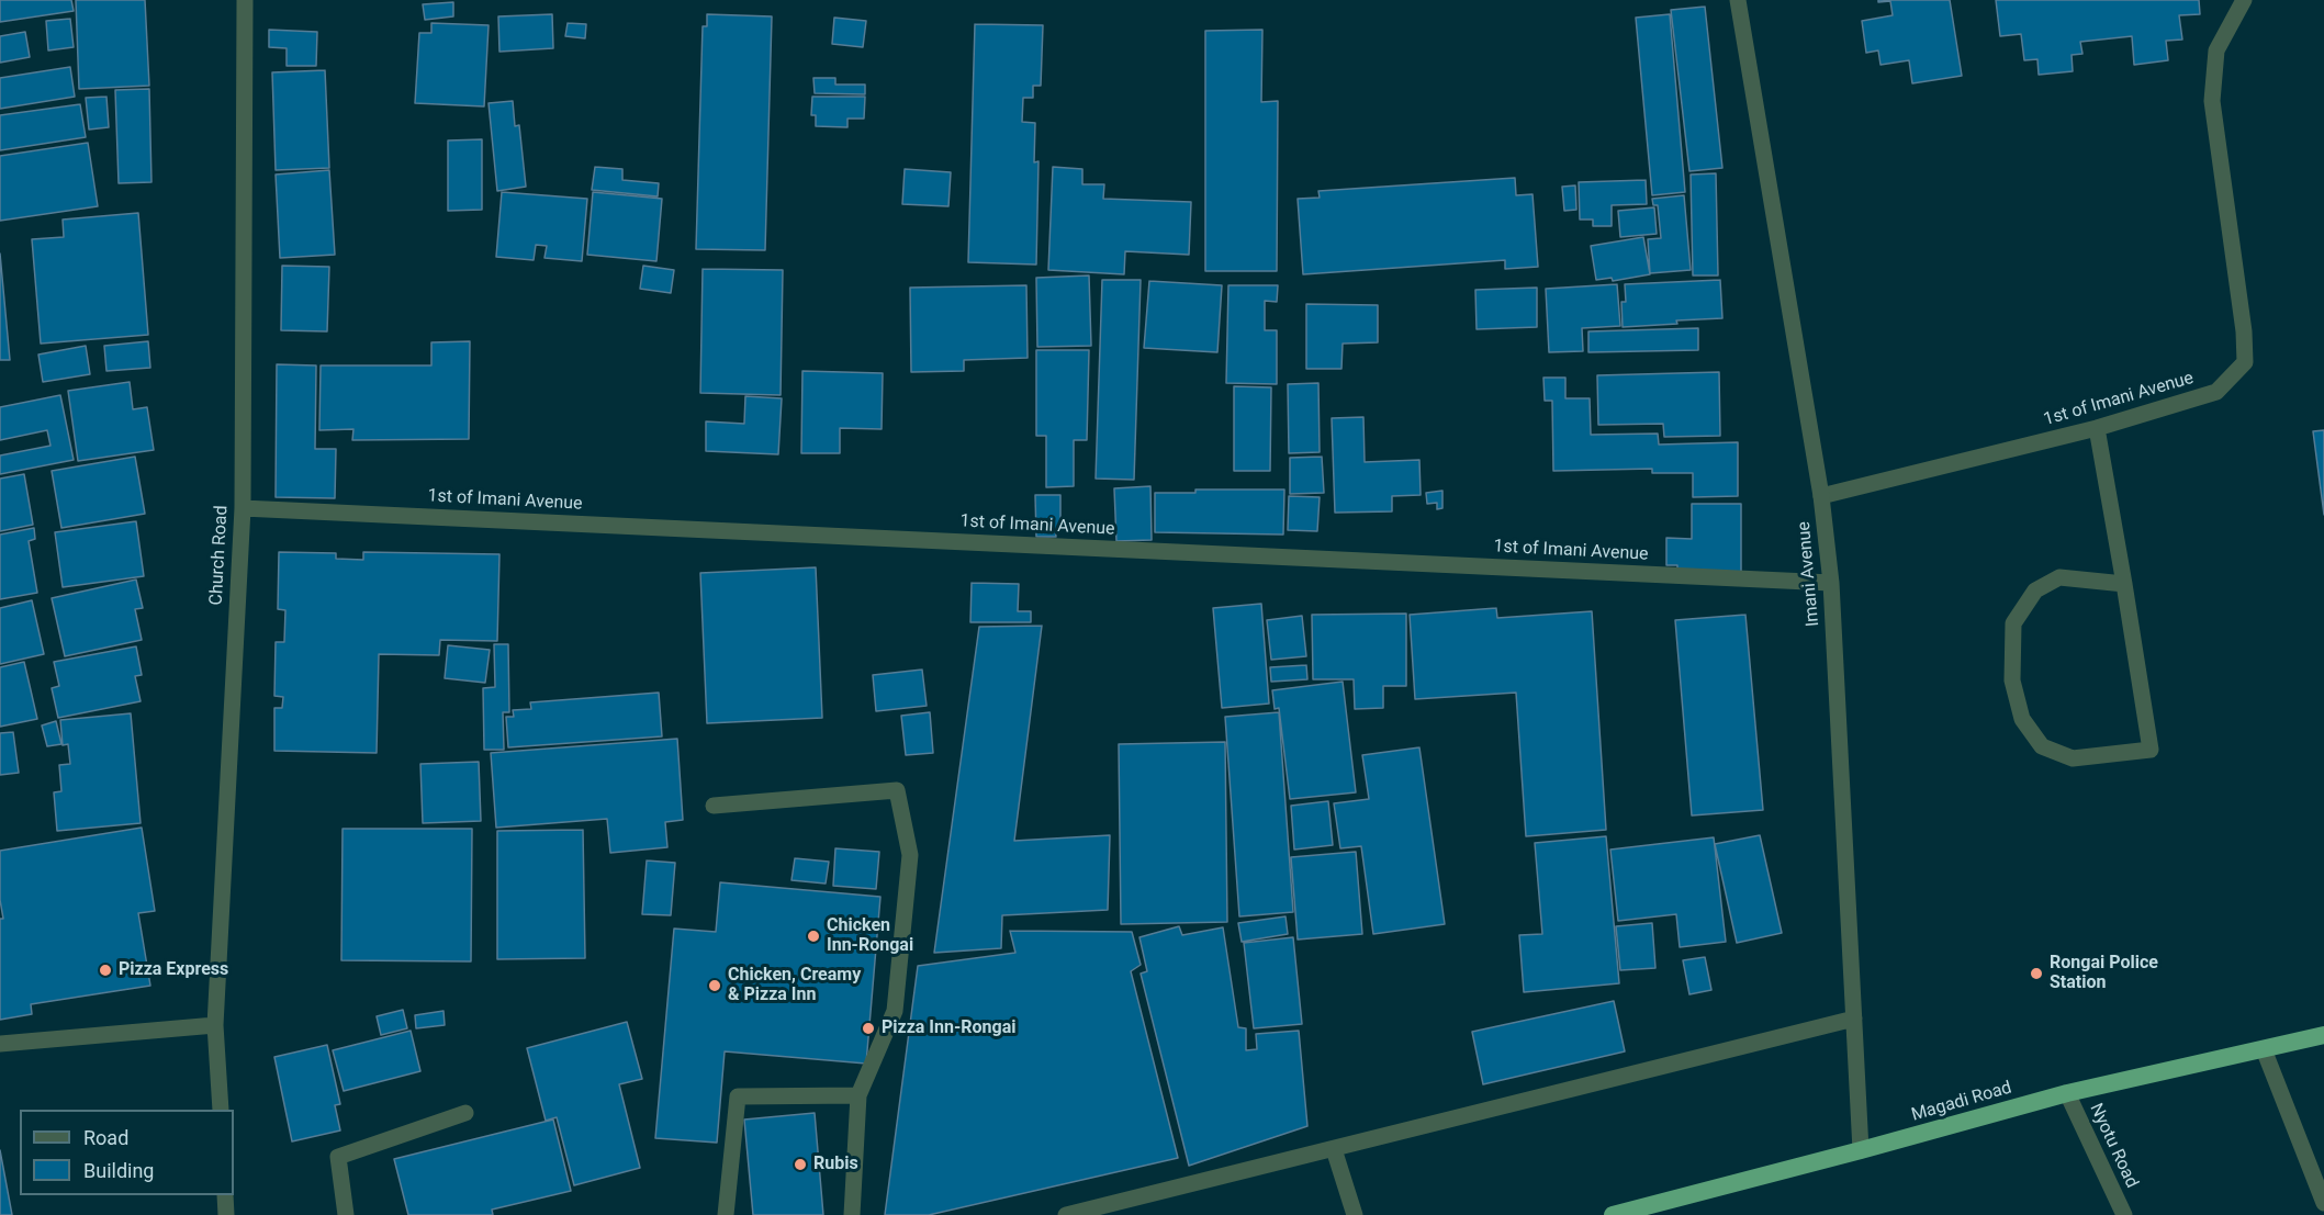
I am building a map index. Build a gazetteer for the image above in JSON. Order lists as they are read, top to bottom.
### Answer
{
  "streets": {
    "highway": ["Magadi Road"],
    "street": [
      "1st of Imani Avenue",
      "Church Road",
      "Imani Avenue",
      "Nyotu Road"
    ]
  },
  "crossings": [
    ["1st of Imani Avenue", "Church Road"],
    ["1st of Imani Avenue", "Imani Avenue"],
    ["Imani Avenue", "Magadi Road"],
    ["Magadi Road", "Nyotu Road"]
  ],
  "places": [
    "Chicken Inn-Rongai",
    "Pizza Express",
    "Rongai Police Station",
    "Chicken, Creamy & Pizza Inn",
    "Pizza Inn-Rongai",
    "Rubis"
  ],
  "legend": ["Road", "Building"]
}
